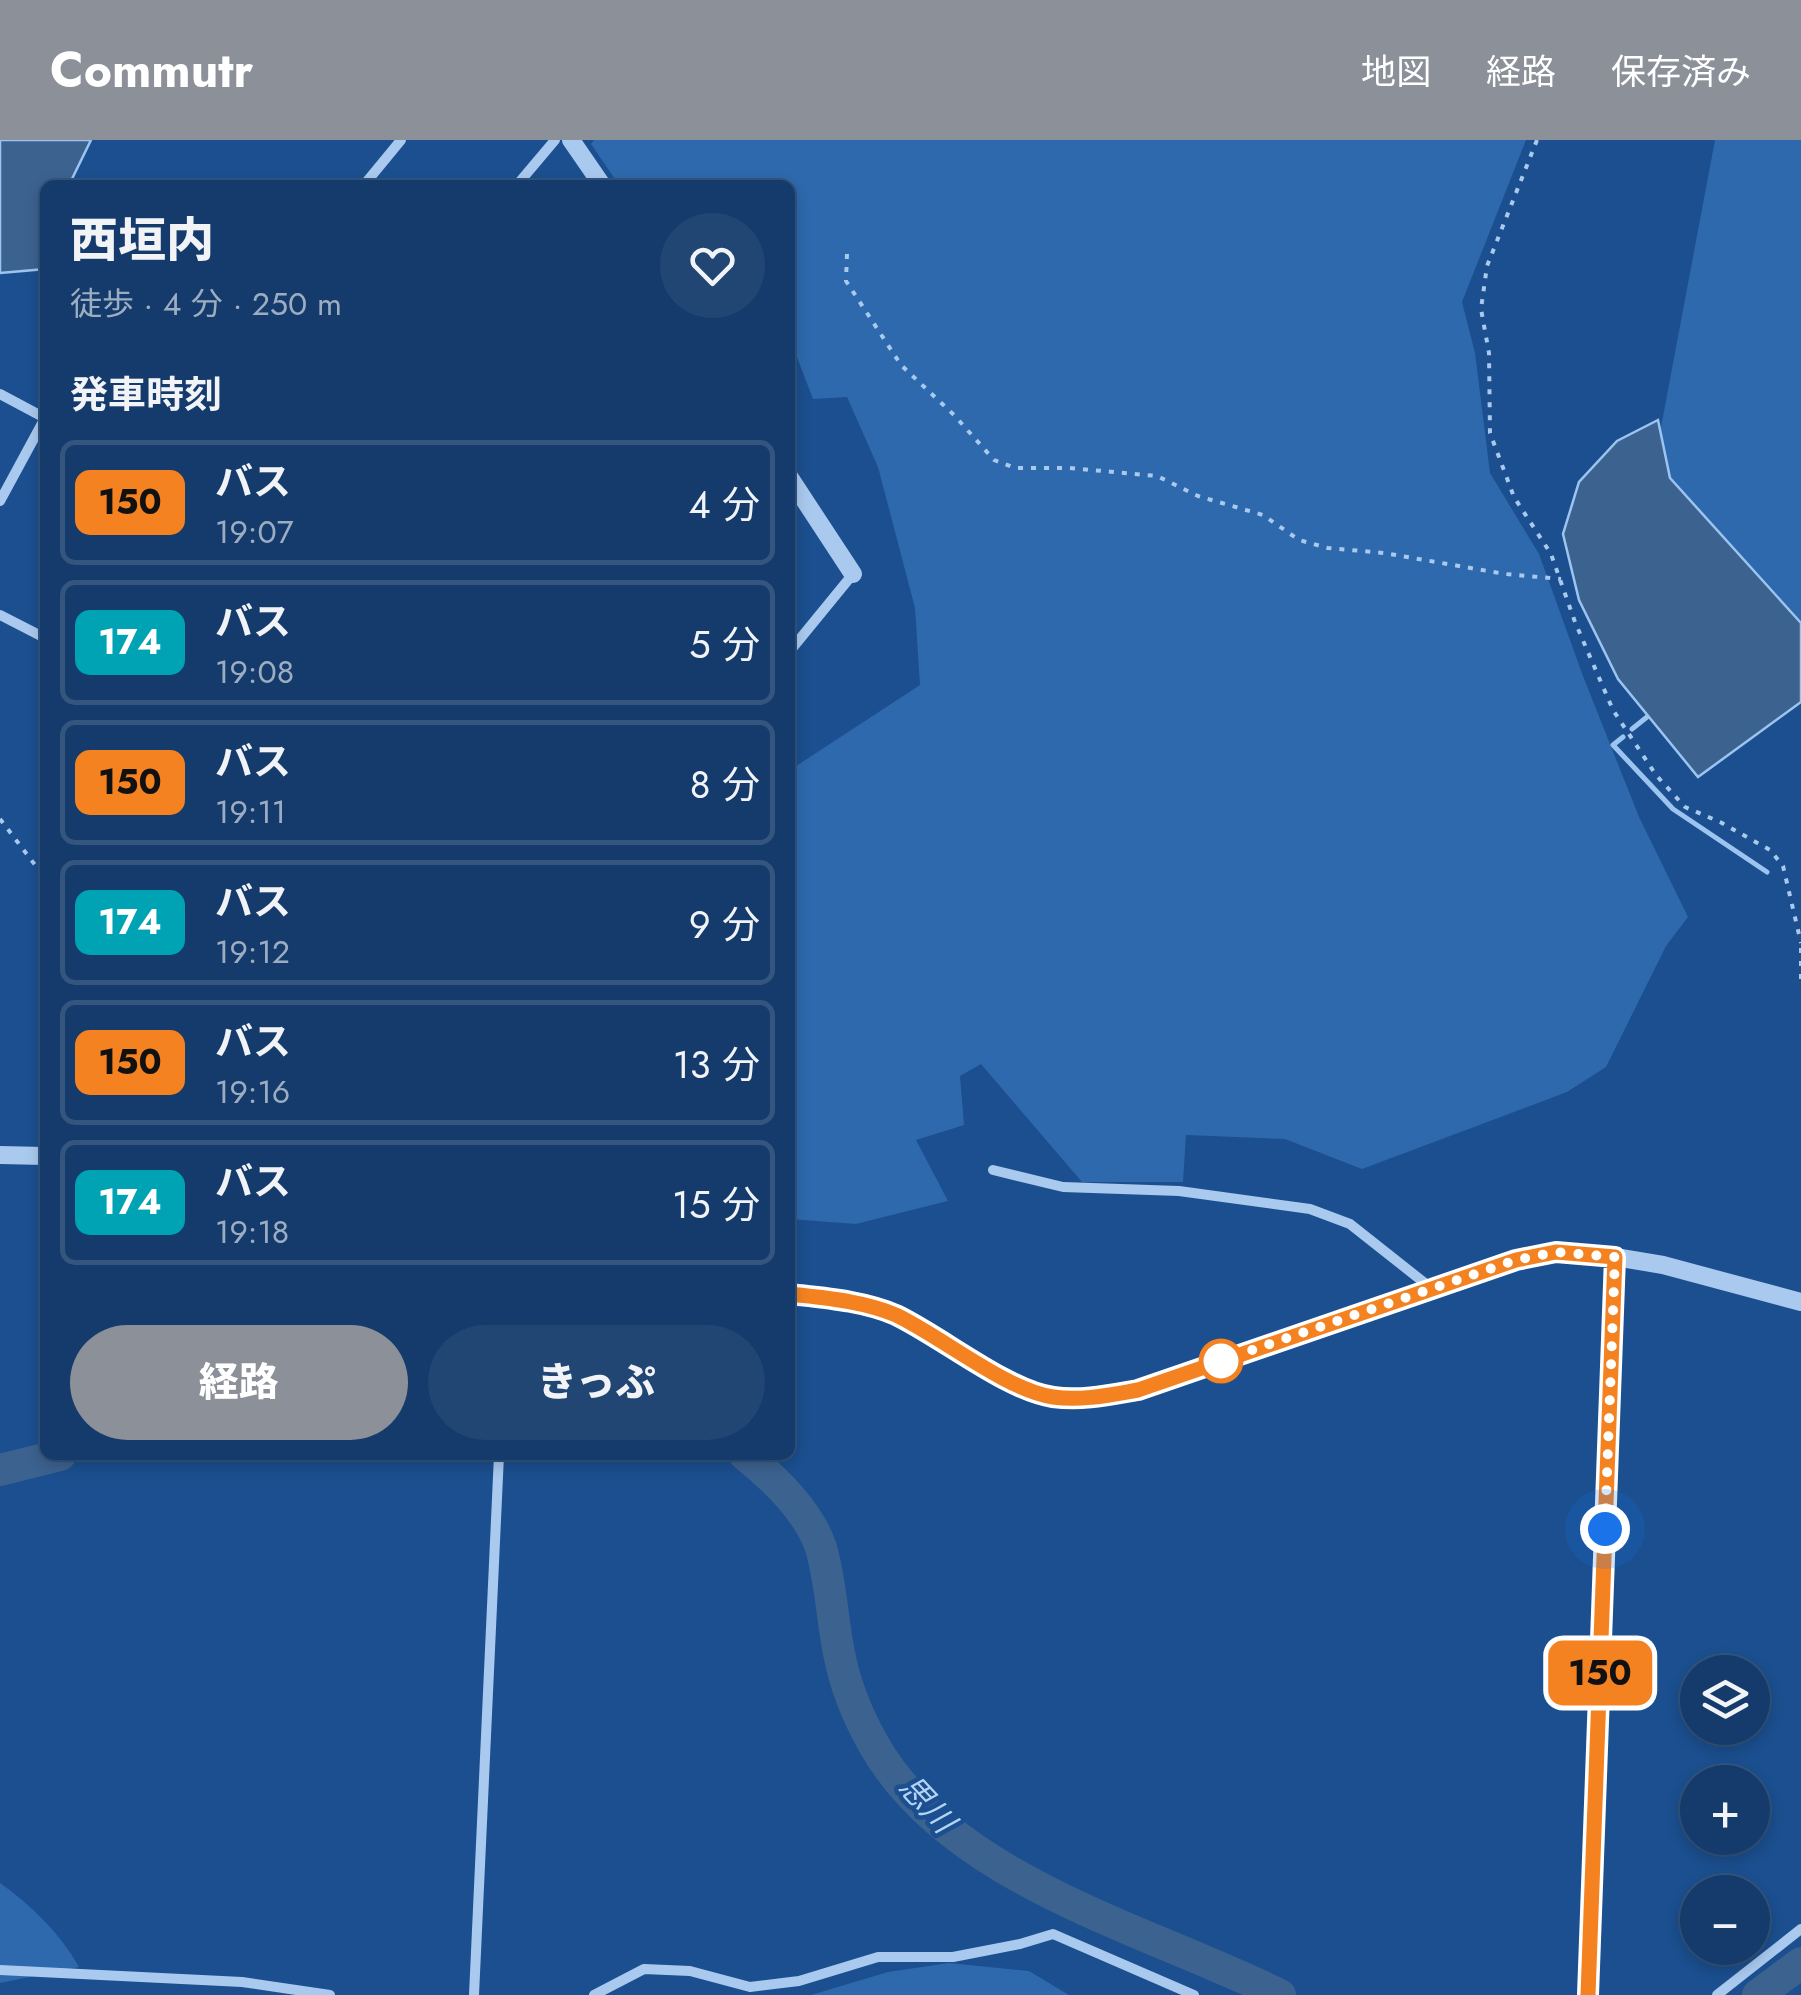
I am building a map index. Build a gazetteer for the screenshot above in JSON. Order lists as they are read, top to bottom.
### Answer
{
  "water": ["思川"],
  "lines": ["bus line 150"],
  "page": {
    "header": "Commutr",
    "nav": ["地図", "経路", "保存済み"],
    "on_map": "150",
    "heading": [
      ["西垣内", "徒歩 · 4 分 · 250 m"],
      "発車時刻"
    ],
    "list": [
      {
        "mark": "150",
        "name": "バス",
        "note": "19:07",
        "value": "4 分"
      },
      {
        "mark": "174",
        "name": "バス",
        "note": "19:08",
        "value": "5 分"
      },
      {
        "mark": "150",
        "name": "バス",
        "note": "19:11",
        "value": "8 分"
      },
      {
        "mark": "174",
        "name": "バス",
        "note": "19:12",
        "value": "9 分"
      },
      {
        "mark": "150",
        "name": "バス",
        "note": "19:16",
        "value": "13 分"
      },
      {
        "mark": "174",
        "name": "バス",
        "note": "19:18",
        "value": "15 分"
      }
    ],
    "buttons": ["経路", "きっぷ"],
    "map_buttons": ["+", "−"]
  }
}
